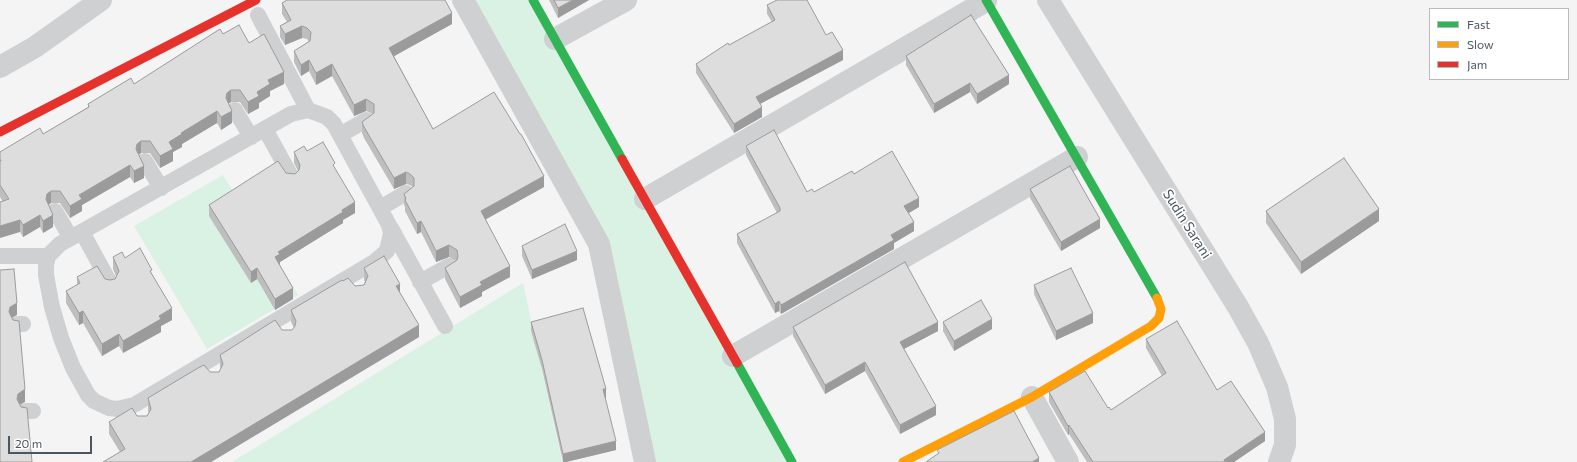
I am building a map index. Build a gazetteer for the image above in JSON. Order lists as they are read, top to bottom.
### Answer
{
  "streets": {
    "street": ["Sudin Sarani"]
  },
  "legend": ["Fast", "Slow", "Jam"],
  "scale_bar": "20 m"
}
